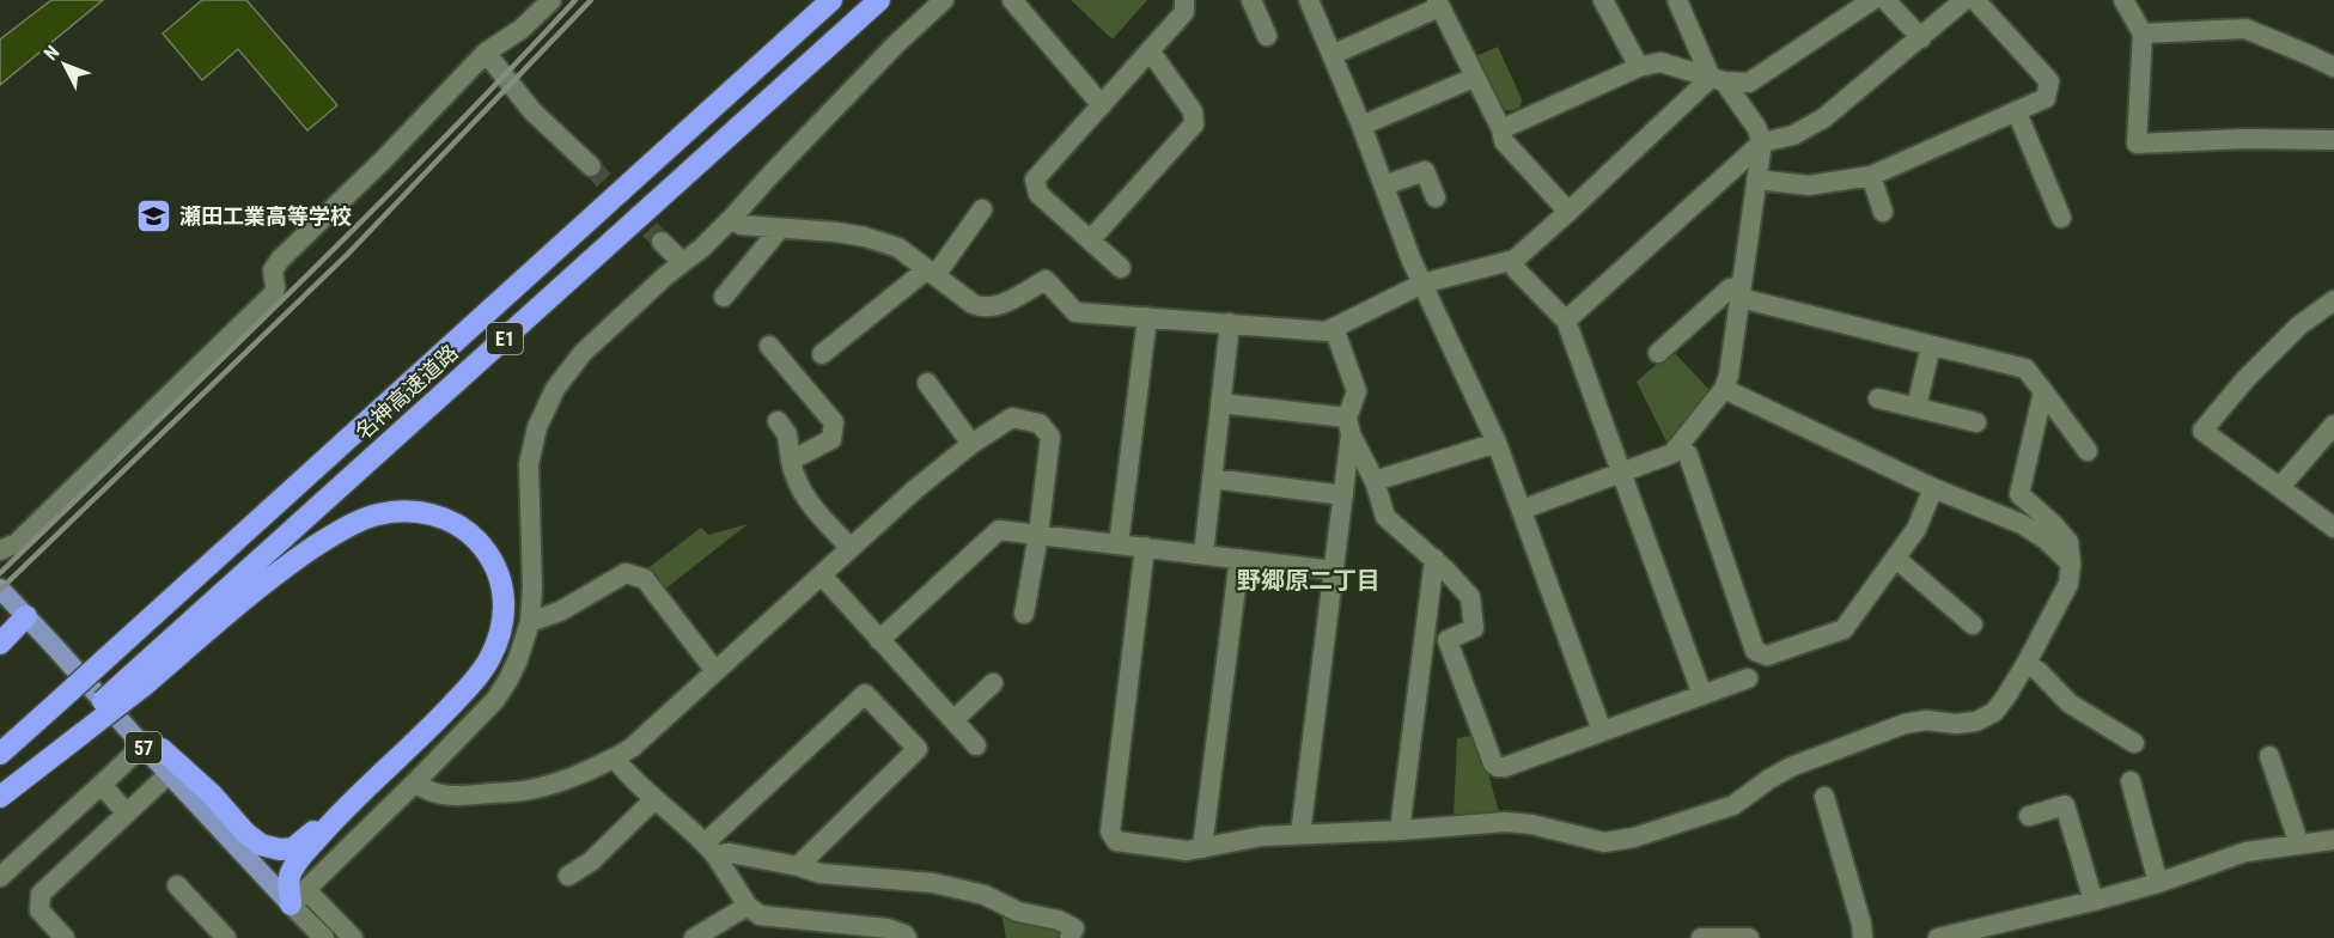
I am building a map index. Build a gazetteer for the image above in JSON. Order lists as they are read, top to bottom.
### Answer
{
  "streets": {
    "highway": ["E1", "名神高速道路"],
    "main road": ["57"]
  },
  "districts": ["野郷原二丁目"],
  "places": {
    "school or university": ["瀬田工業高等学校"]
  },
  "north": "top left"
}
